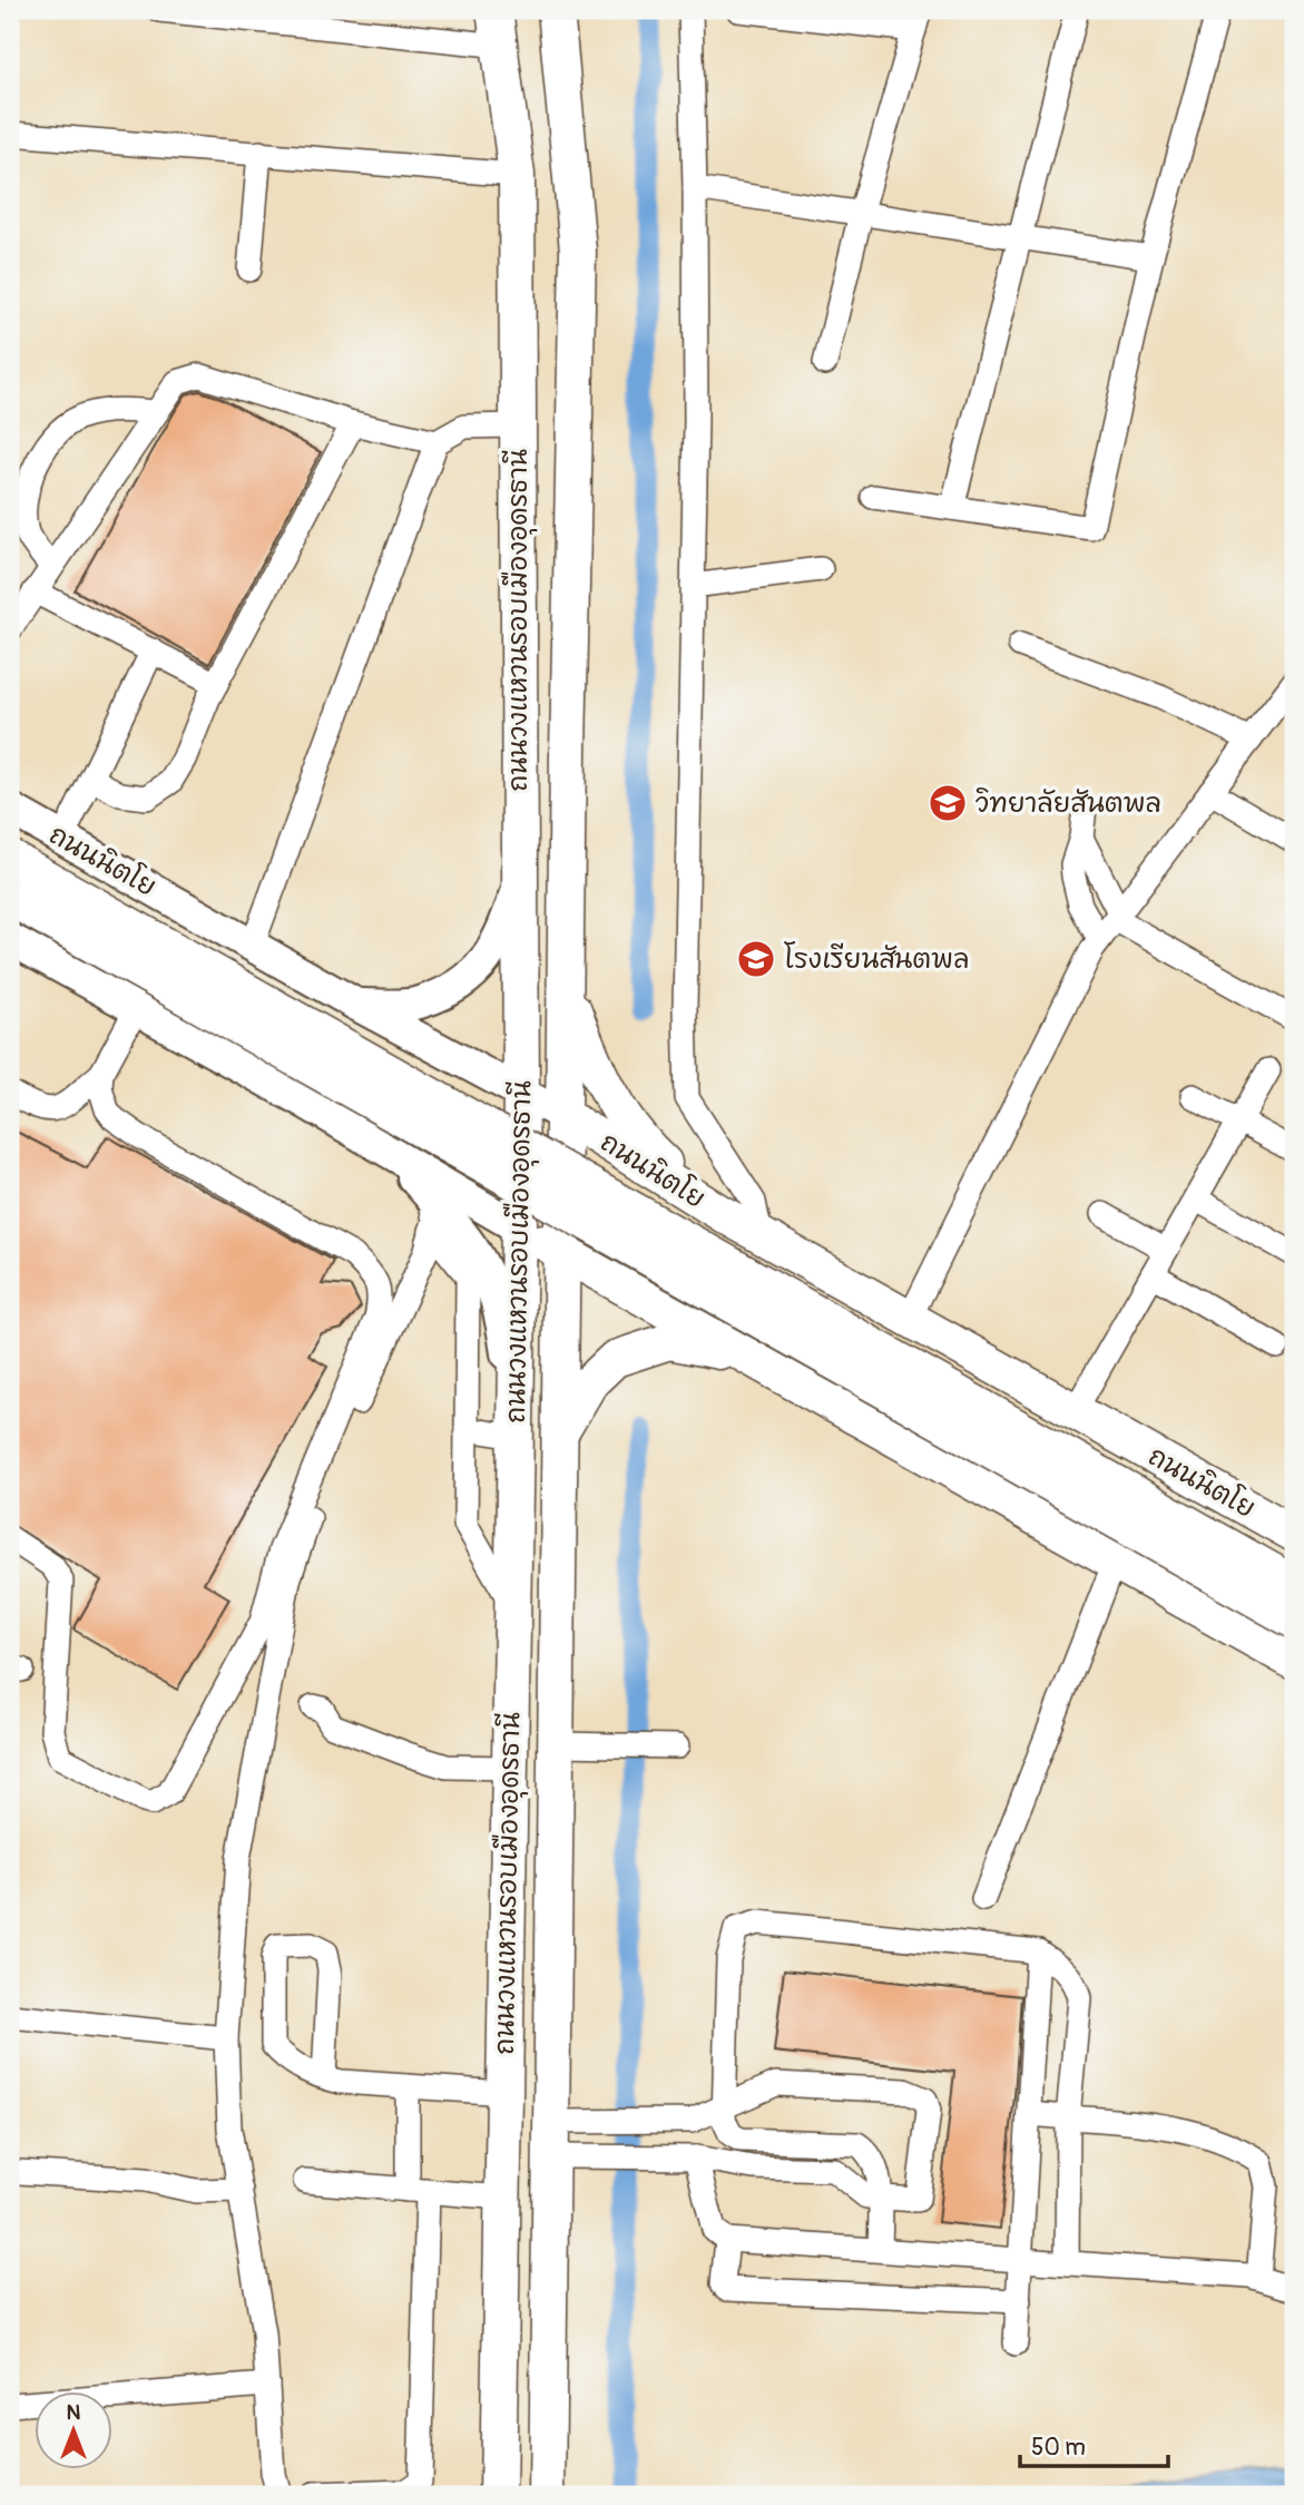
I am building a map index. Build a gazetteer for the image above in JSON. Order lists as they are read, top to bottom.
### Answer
{
  "streets": {
    "highway": ["ถนนวงแหวนรอบเมืองอุดรธานี", "ถนนนิตโย"]
  },
  "crossings": [
    ["ถนนวงแหวนรอบเมืองอุดรธานี", "ถนนนิตโย"]
  ],
  "places": {
    "school or university": ["วิทยาลัยสันตพล", "โรงเรียนสันตพล"]
  },
  "scale_bar": "50 m",
  "north": "top"
}
